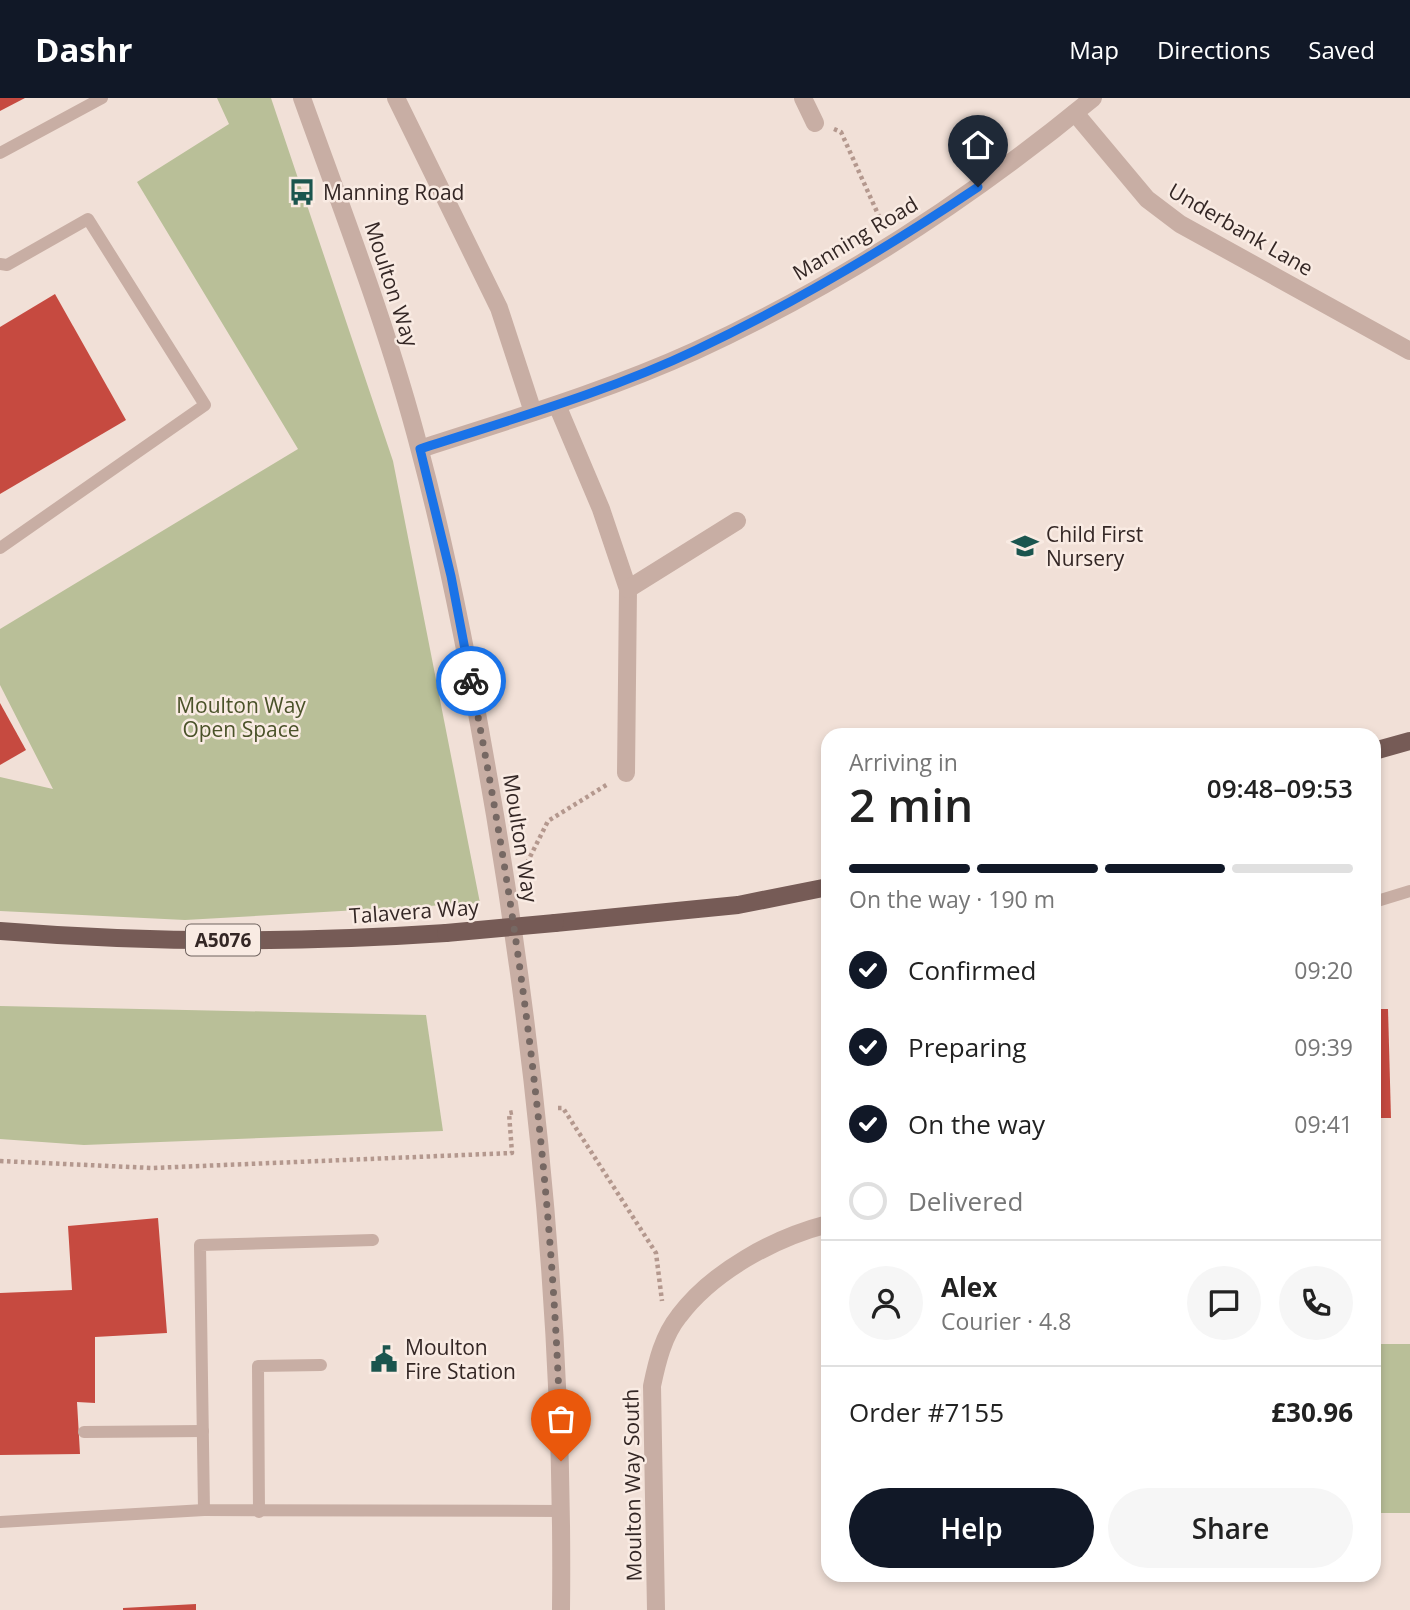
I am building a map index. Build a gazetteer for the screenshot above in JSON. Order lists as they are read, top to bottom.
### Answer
{
  "streets": {
    "main road": ["Talavera Way", "A5076"],
    "street": [
      "Underbank Lane",
      "Manning Road",
      "Moulton Way",
      "Moulton Way South"
    ]
  },
  "crossings": [
    ["Underbank Lane", "Manning Road"],
    ["Manning Road", "Moulton Way"]
  ],
  "parks": ["Moulton Way Open Space"],
  "places": {
    "bus stop": ["Manning Road"],
    "school or university": ["Child First Nursery"],
    "public building": ["Moulton Fire Station"]
  },
  "page": {
    "header": "Dashr",
    "nav": ["Map", "Directions", "Saved"],
    "heading": ["2 min", "Arriving in", "09:48–09:53"],
    "panel": [
      "Alex",
      "Courier · 4.8",
      "Order #7155",
      "£30.96"
    ],
    "bar": "On the way · 190 m",
    "list": [
      ["Confirmed", "09:20"],
      ["Preparing", "09:39"],
      ["On the way", "09:41"],
      "Delivered"
    ],
    "buttons": ["Help", "Share"]
  }
}
